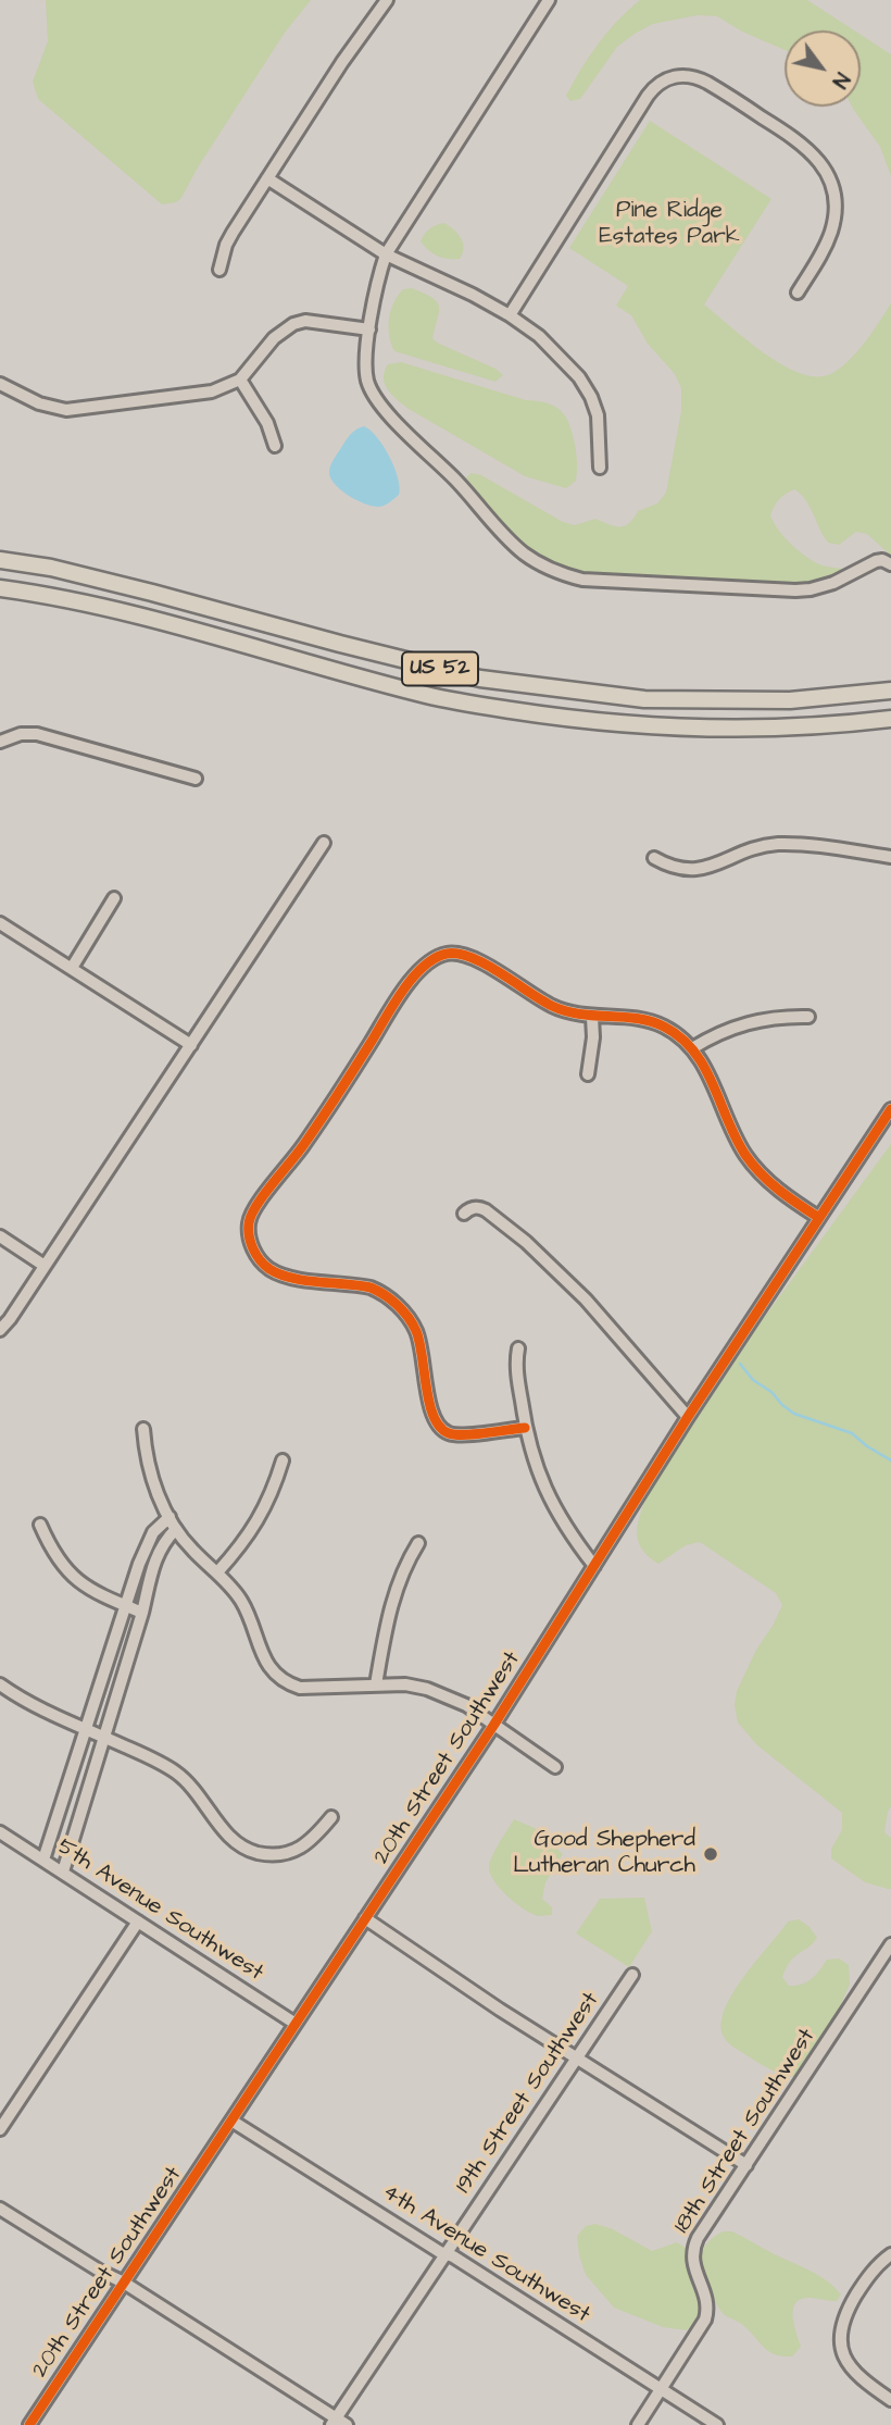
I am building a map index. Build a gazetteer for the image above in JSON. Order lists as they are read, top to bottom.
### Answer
{
  "streets": {
    "highway": ["US 52"],
    "street": [
      "20th Street Southwest",
      "5th Avenue Southwest",
      "19th Street Southwest",
      "18th Street Southwest",
      "4th Avenue Southwest"
    ]
  },
  "crossings": [
    ["20th Street Southwest", "5th Avenue Southwest"],
    ["20th Street Southwest", "4th Avenue Southwest"],
    ["19th Street Southwest", "4th Avenue Southwest"],
    ["18th Street Southwest", "4th Avenue Southwest"]
  ],
  "parks": ["Pine Ridge Estates Park"],
  "places": ["Good Shepherd Lutheran Church"],
  "north": "bottom right"
}
